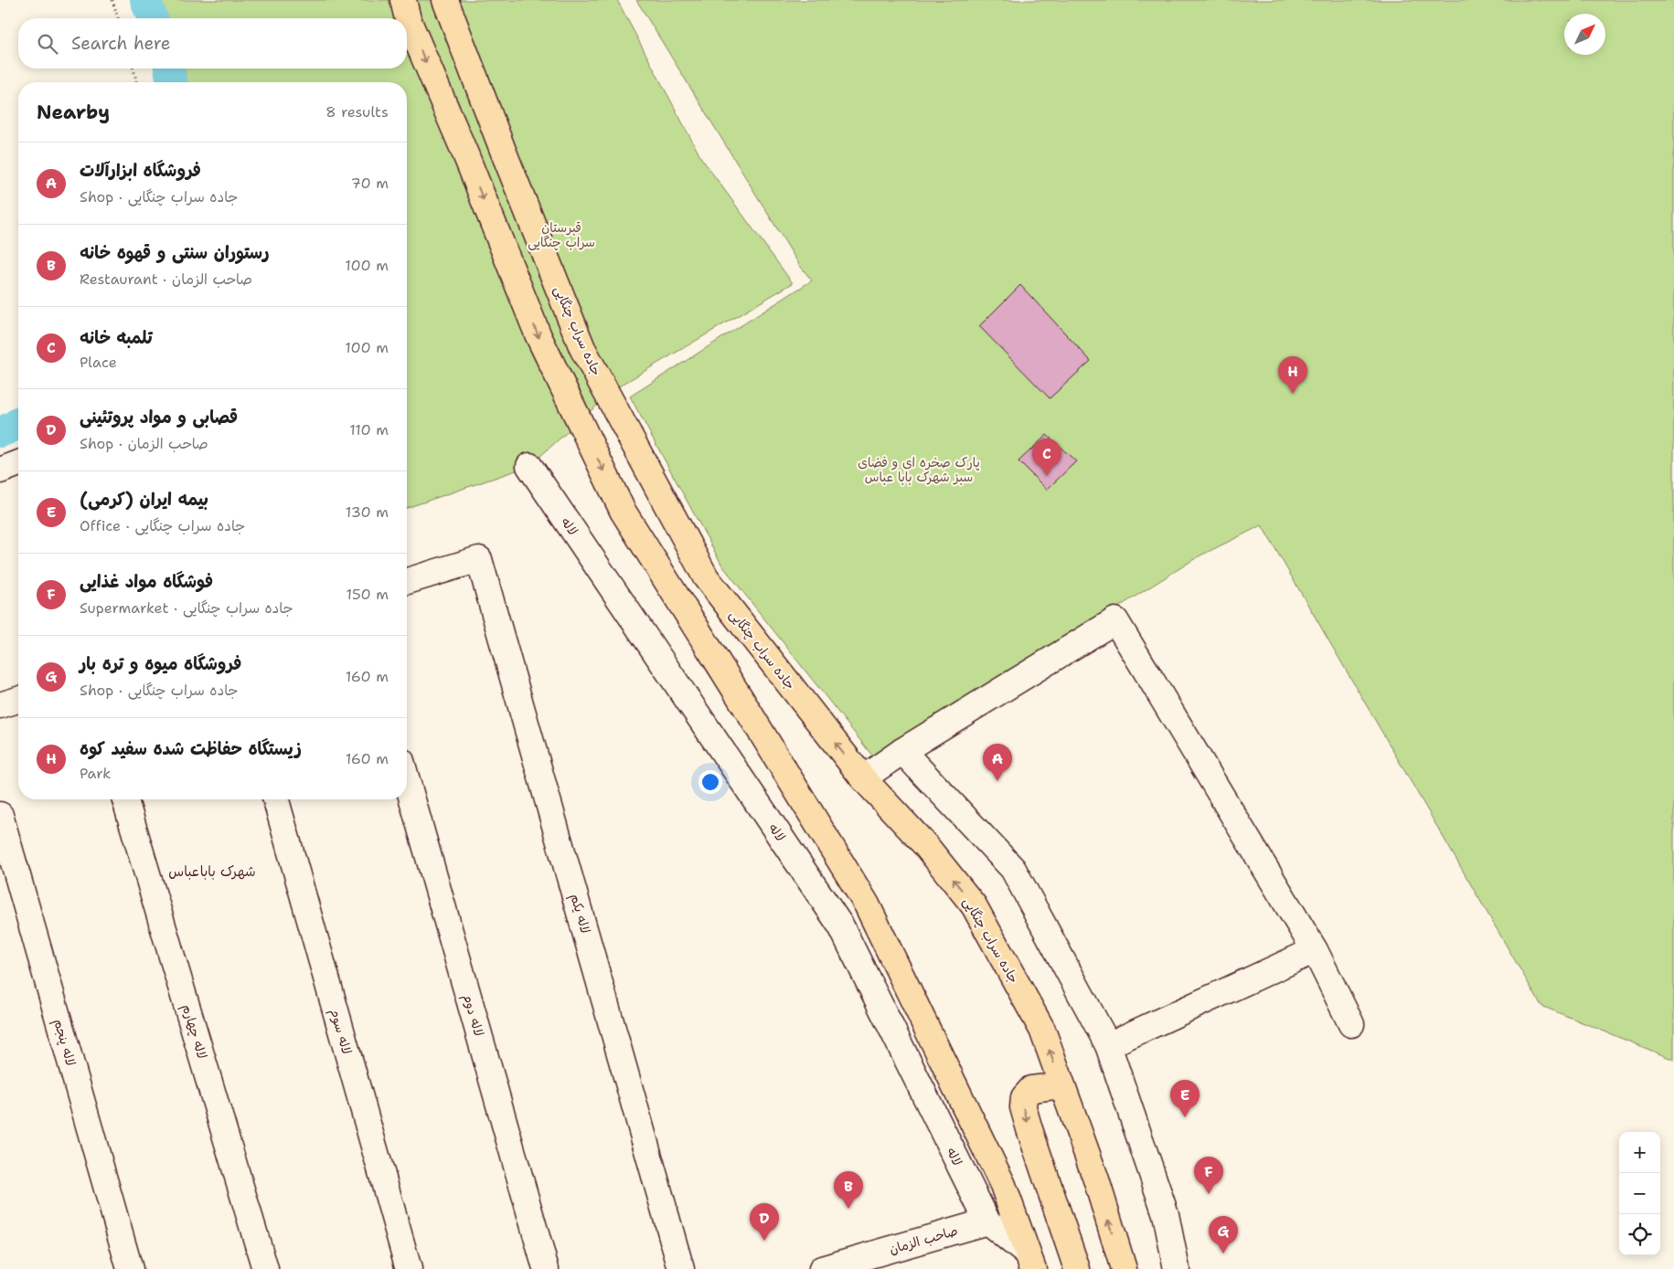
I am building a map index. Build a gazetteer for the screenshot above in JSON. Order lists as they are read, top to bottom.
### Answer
{
  "streets": {
    "main road": ["جاده سراب چنگایی"],
    "street": [
      "لاله",
      "لاله یکم",
      "لاله دوم",
      "لاله چهارم",
      "لاله سوم",
      "لاله پنجم",
      "صاحب الزمان"
    ]
  },
  "crossings": [
    ["لاله", "صاحب الزمان"]
  ],
  "districts": ["شهرک باباعباس"],
  "parks": ["قبرستان سراب چنگایی", "پارک صخره ای و فضای سبز شهرک بابا عباس"],
  "north": "top right",
  "page": {
    "search": "Search here",
    "heading": ["Nearby", "8 results"],
    "list": [
      {
        "mark": "A",
        "name": "فروشگاه ابزارآلات",
        "note": "Shop · جاده سراب چنگایی",
        "value": "70 m"
      },
      {
        "mark": "B",
        "name": "رستوران سنتی و قهوه خانه",
        "note": "Restaurant · صاحب الزمان",
        "value": "100 m"
      },
      {
        "mark": "C",
        "name": "تلمبه خانه",
        "note": "Place",
        "value": "100 m"
      },
      {
        "mark": "D",
        "name": "قصابی و مواد پروتئینی",
        "note": "Shop · صاحب الزمان",
        "value": "110 m"
      },
      {
        "mark": "E",
        "name": "بیمه ایران (کرمی)",
        "note": "Office · جاده سراب چنگایی",
        "value": "130 m"
      },
      {
        "mark": "F",
        "name": "فوشگاه مواد غذایی",
        "note": "Supermarket · جاده سراب چنگایی",
        "value": "150 m"
      },
      {
        "mark": "G",
        "name": "فروشگاه میوه و تره بار",
        "note": "Shop · جاده سراب چنگایی",
        "value": "160 m"
      },
      {
        "mark": "H",
        "name": "زیستگاه حفاظت شده سفید کوه",
        "note": "Park",
        "value": "160 m"
      }
    ],
    "pins": [
      "H",
      "C",
      "A",
      "E",
      "F",
      "B",
      "D",
      "G"
    ],
    "map_buttons": ["+", "−"]
  }
}
